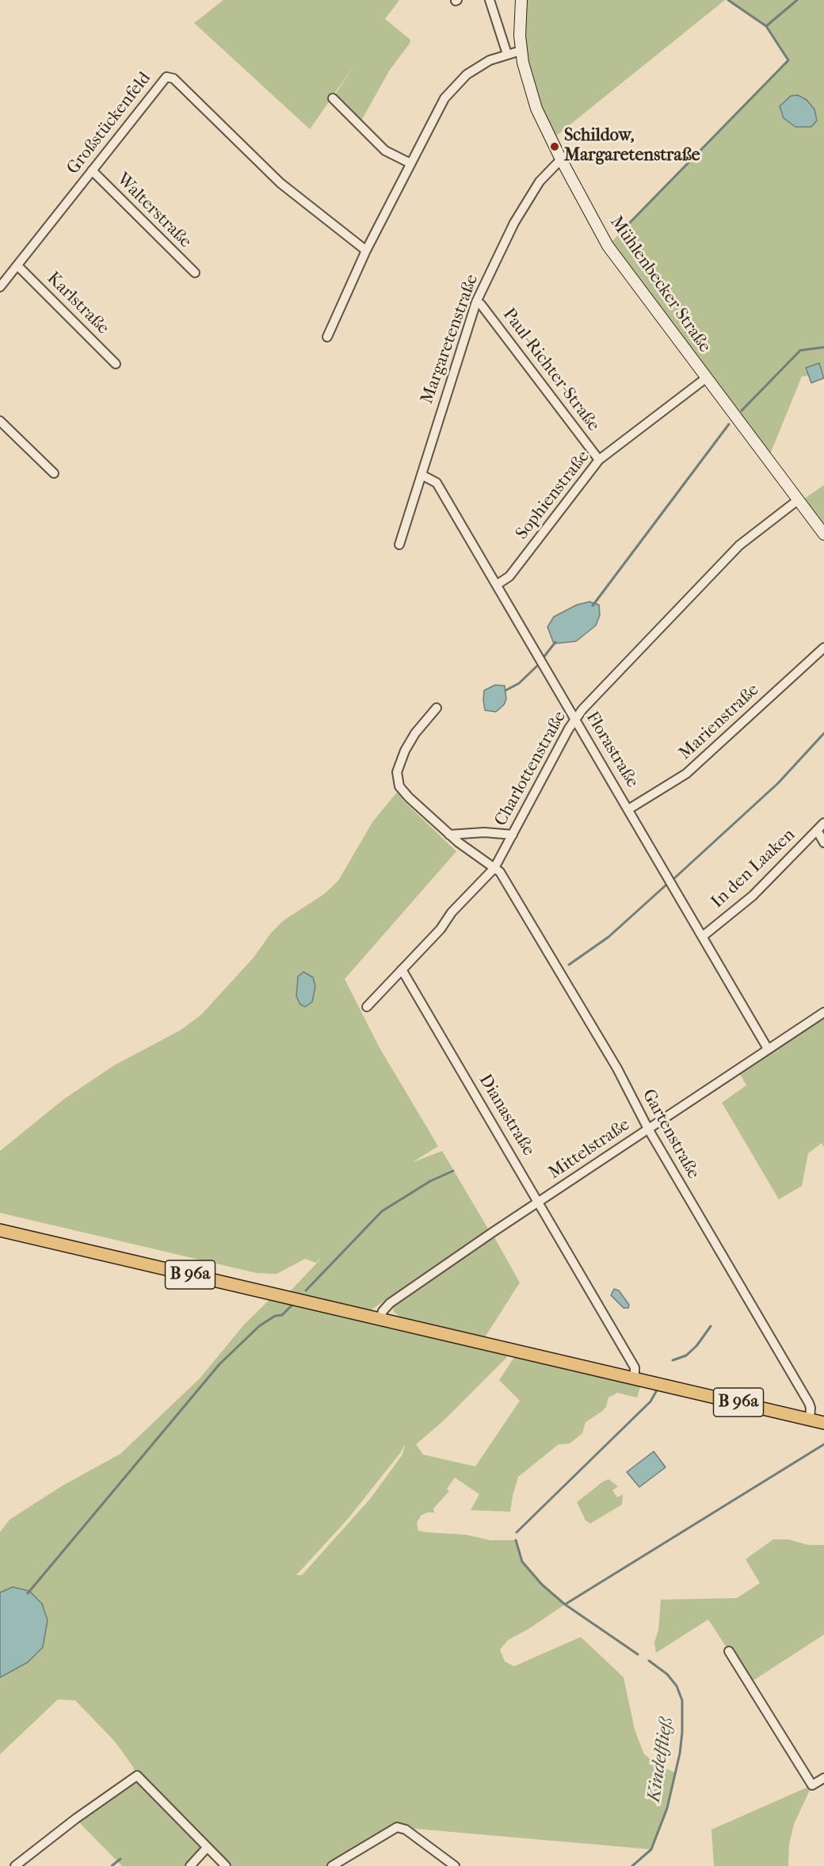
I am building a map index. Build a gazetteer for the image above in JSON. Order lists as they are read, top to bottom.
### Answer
{
  "streets": {
    "main road": ["Mühlenbecker Straße", "B 96a"],
    "street": [
      "Großstückenfeld",
      "Walterstraße",
      "Karlstraße",
      "Margaretenstraße",
      "Paul-Richter-Straße",
      "Sophienstraße",
      "Marienstraße",
      "Florastraße",
      "Charlottenstraße",
      "In den Laaken",
      "Dianastraße",
      "Gartenstraße",
      "Mittelstraße"
    ]
  },
  "crossings": [
    ["Großstückenfeld", "Walterstraße"],
    ["Großstückenfeld", "Karlstraße"],
    ["Mühlenbecker Straße", "Margaretenstraße"],
    ["Mühlenbecker Straße", "Sophienstraße"],
    ["Mühlenbecker Straße", "Charlottenstraße"],
    ["Margaretenstraße", "Paul-Richter-Straße"],
    ["Margaretenstraße", "Florastraße"],
    ["Paul-Richter-Straße", "Sophienstraße"],
    ["Sophienstraße", "Florastraße"],
    ["Marienstraße", "Florastraße"],
    ["Florastraße", "Charlottenstraße"],
    ["Florastraße", "In den Laaken"],
    ["Florastraße", "Mittelstraße"],
    ["Charlottenstraße", "Dianastraße"],
    ["Charlottenstraße", "Gartenstraße"],
    ["Dianastraße", "Mittelstraße"],
    ["Dianastraße", "B 96a"],
    ["Gartenstraße", "Mittelstraße"],
    ["Gartenstraße", "B 96a"],
    ["Mittelstraße", "B 96a"]
  ],
  "water": ["Kindelfließ"],
  "places": ["Schildow, Margaretenstraße"]
}
